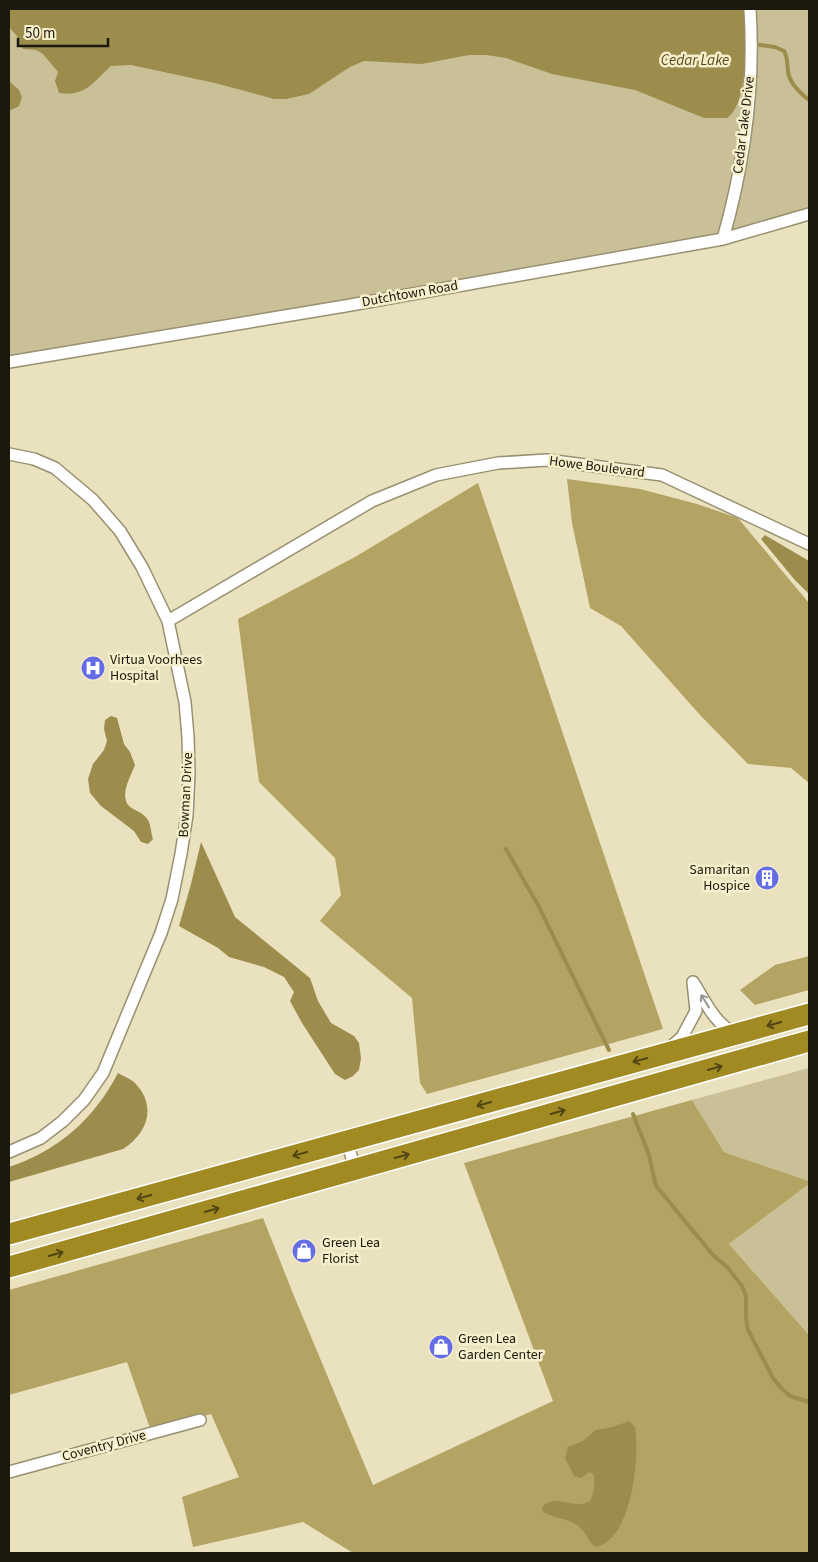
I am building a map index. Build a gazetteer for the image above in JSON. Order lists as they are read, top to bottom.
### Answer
{
  "streets": {
    "street": [
      "Cedar Lake Drive",
      "Dutchtown Road",
      "Howe Boulevard",
      "Bowman Drive",
      "Coventry Drive"
    ]
  },
  "crossings": [
    ["Cedar Lake Drive", "Dutchtown Road"],
    ["Howe Boulevard", "Bowman Drive"]
  ],
  "water": ["Cedar Lake"],
  "places": {
    "hospital": ["Virtua Voorhees Hospital"],
    "building": ["Samaritan Hospice"],
    "shop": ["Green Lea Florist", "Green Lea Garden Center"]
  },
  "scale_bar": "50 m"
}
